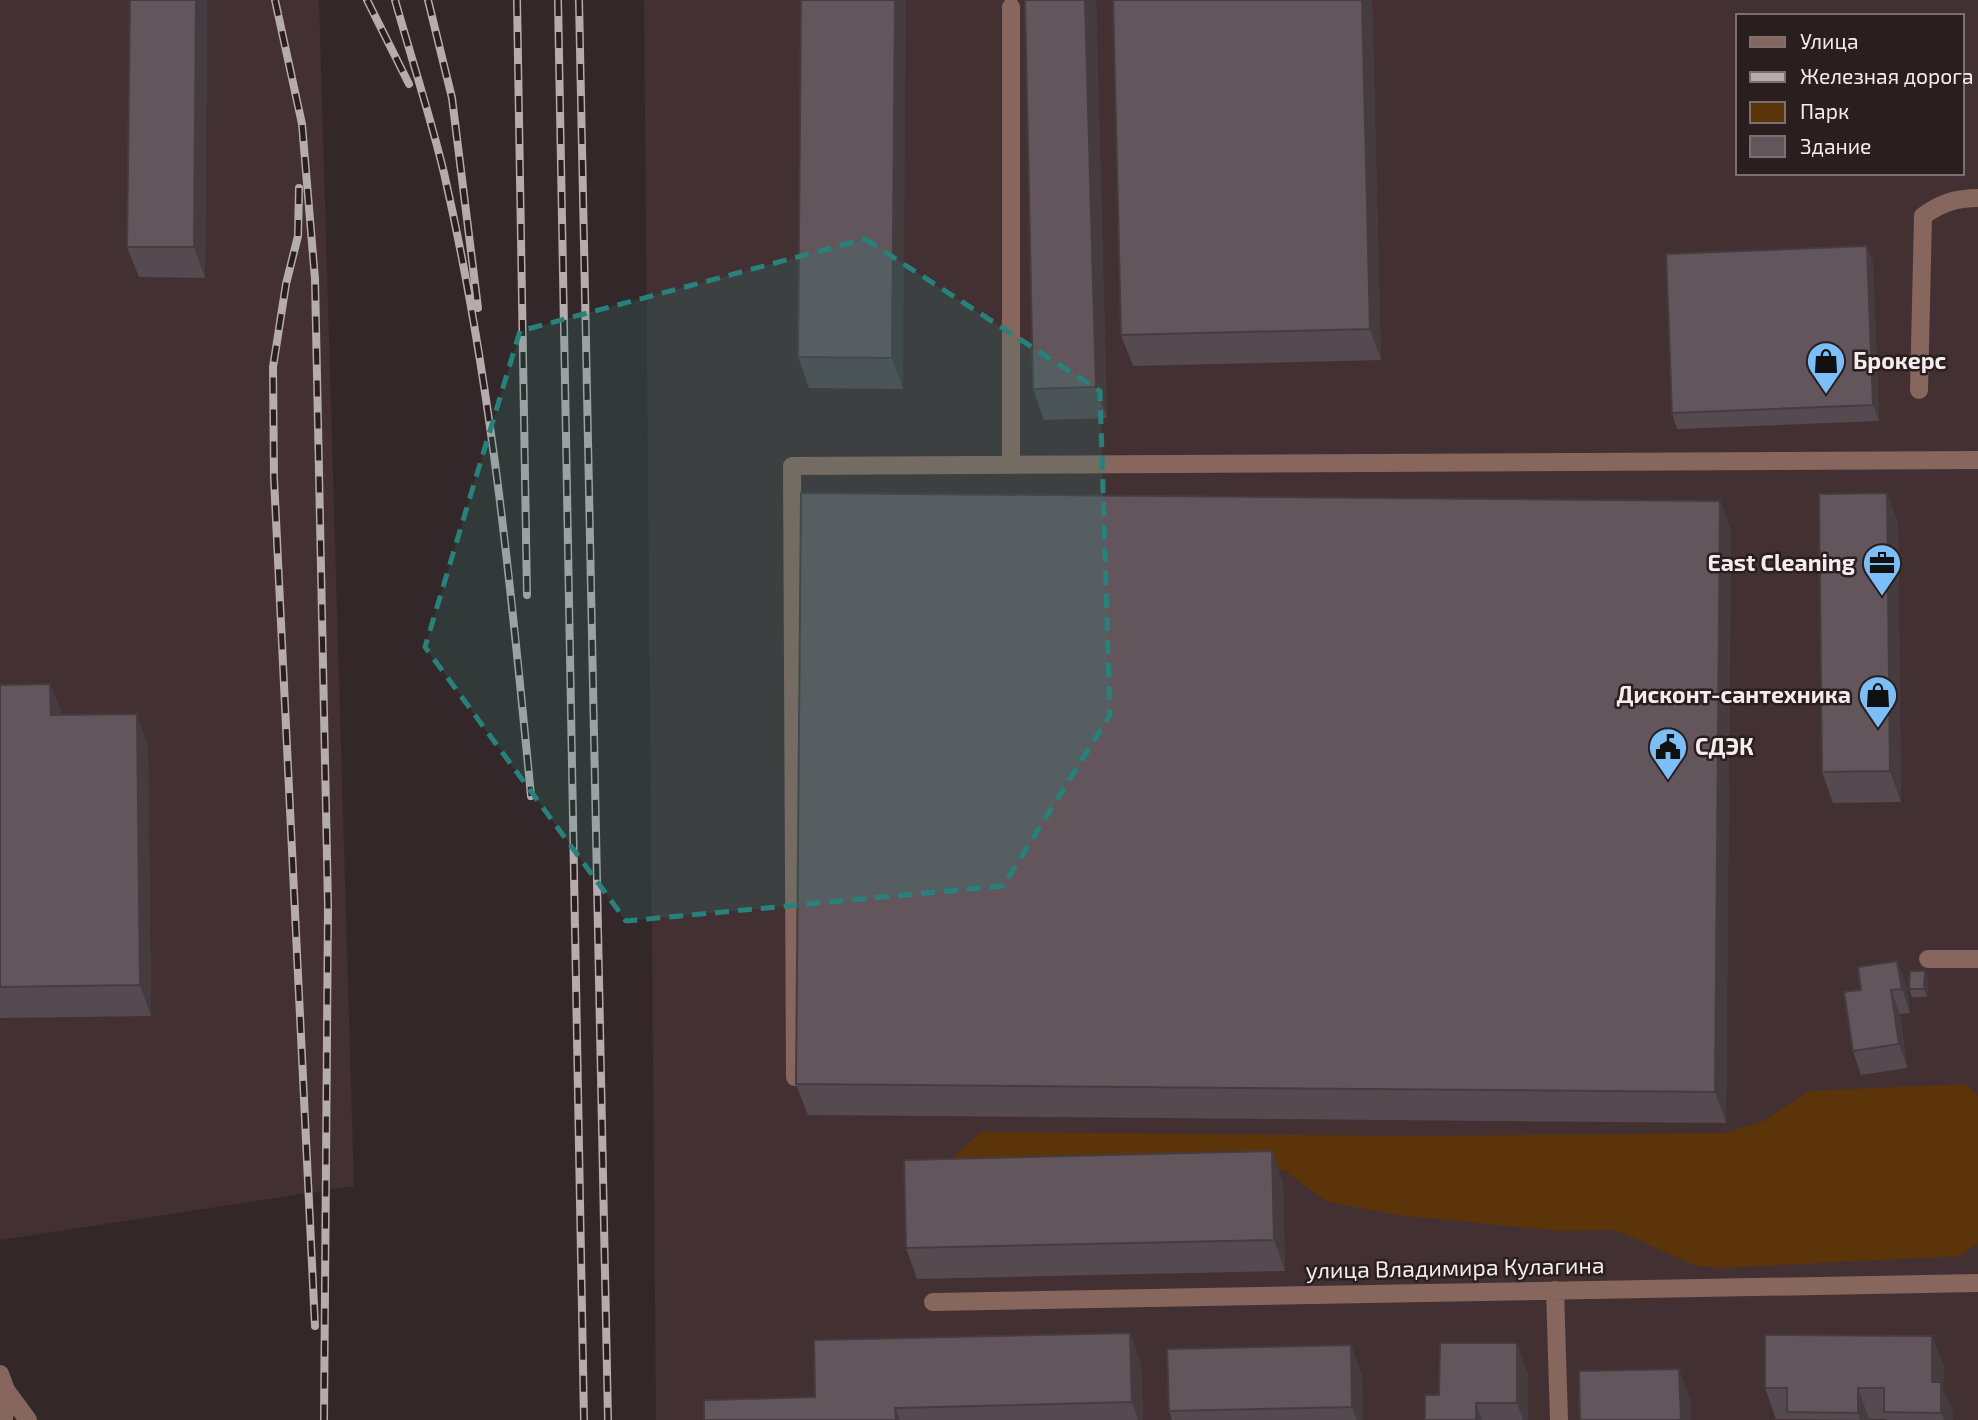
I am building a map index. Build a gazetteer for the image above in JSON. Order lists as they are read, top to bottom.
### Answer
{
  "streets": {
    "lane": ["улица Владимира Кулагина"]
  },
  "places": {
    "shop": ["Брокерс", "Дисконт-сантехника"],
    "office": ["East Cleaning"],
    "public building": ["СДЭК"]
  },
  "legend": [
    "Улица",
    "Железная дорога",
    "Парк",
    "Здание"
  ]
}
